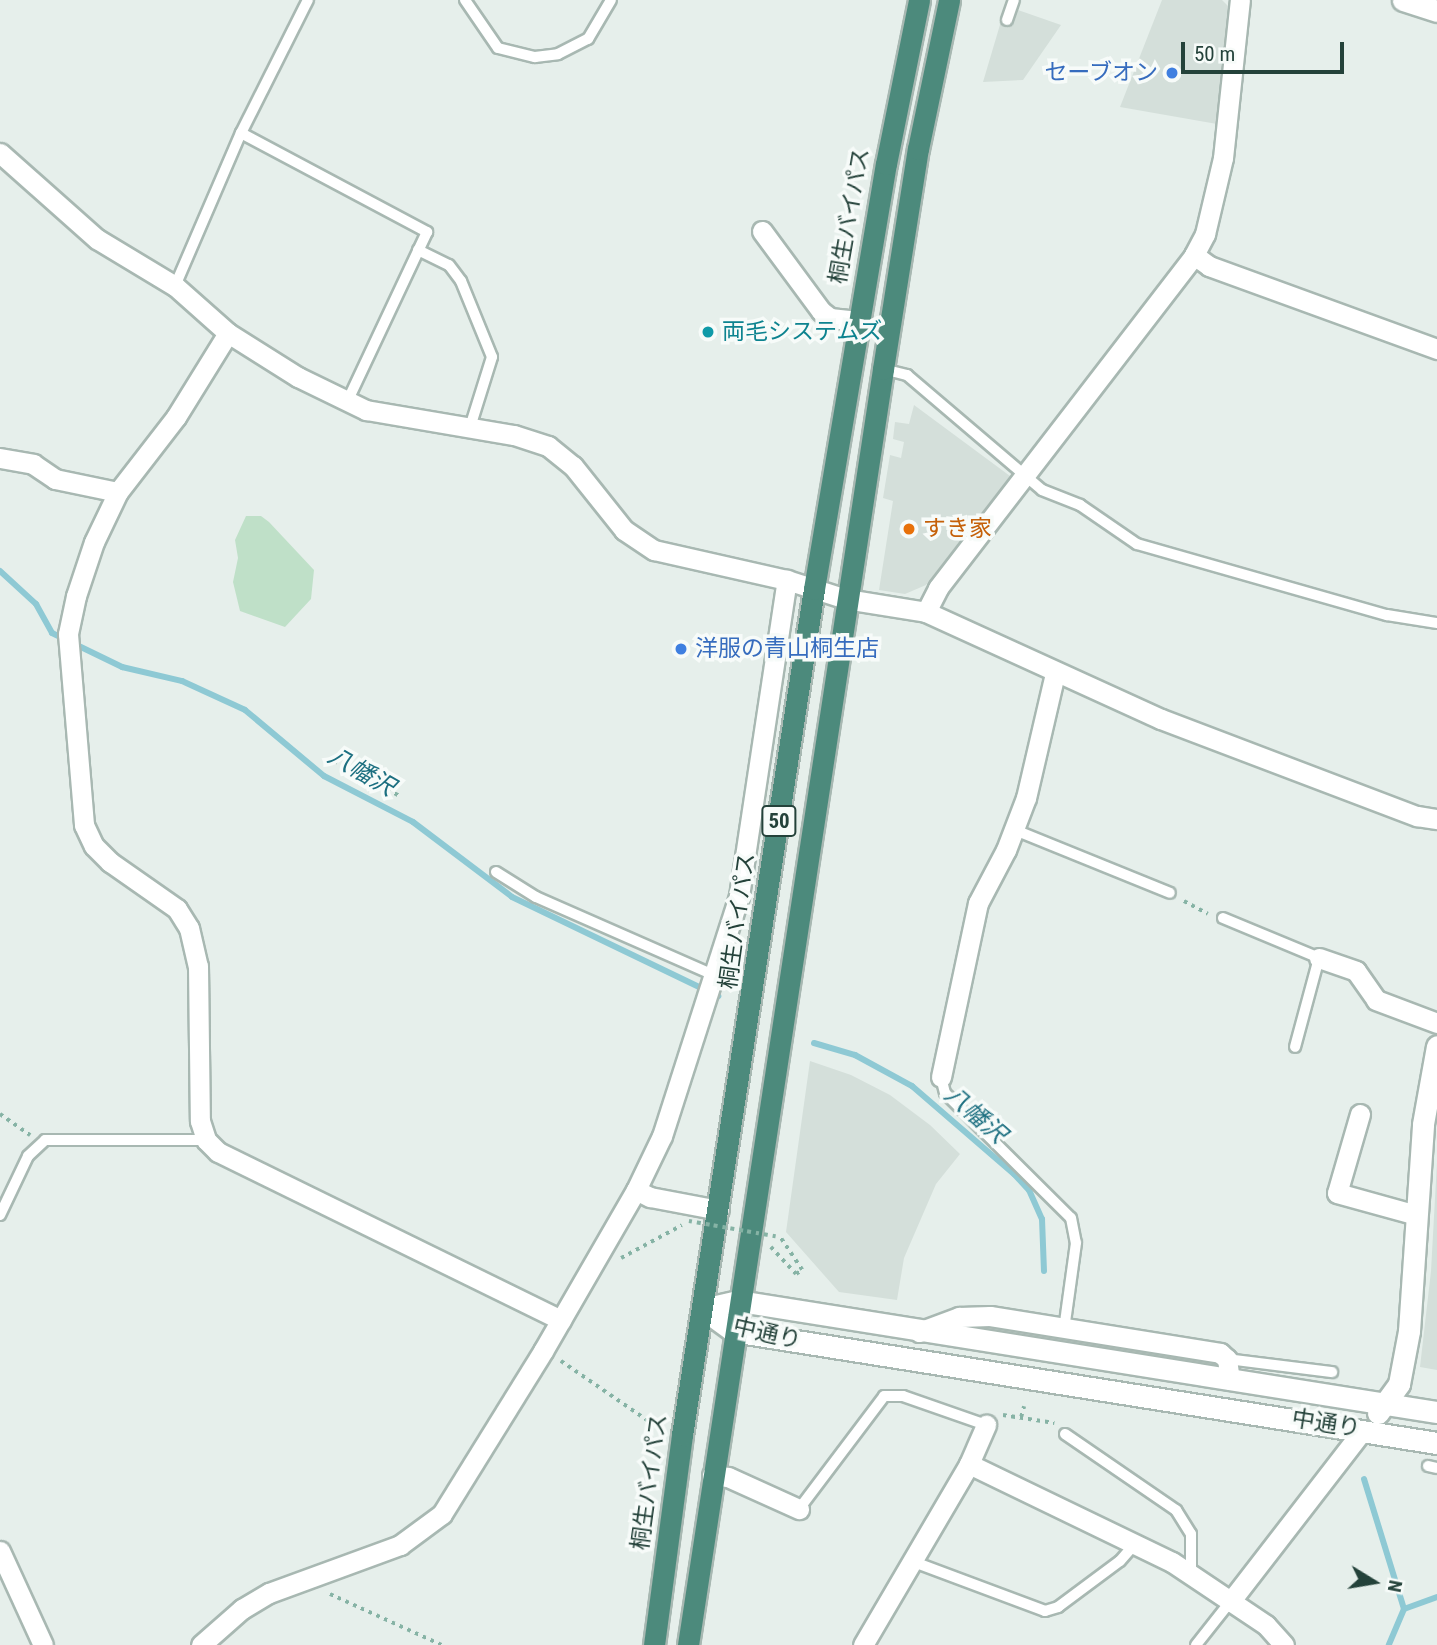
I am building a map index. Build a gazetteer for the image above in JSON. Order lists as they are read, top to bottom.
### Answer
{
  "streets": {
    "highway": ["桐生バイパス", "50"],
    "street": ["中通り"]
  },
  "crossings": [
    ["桐生バイパス", "中通り"],
    ["50", "中通り"]
  ],
  "water": ["八幡沢"],
  "places": [
    "セーブオン",
    "両毛システムズ",
    "すき家",
    "洋服の青山桐生店"
  ],
  "scale_bar": "50 m",
  "north": "right"
}
